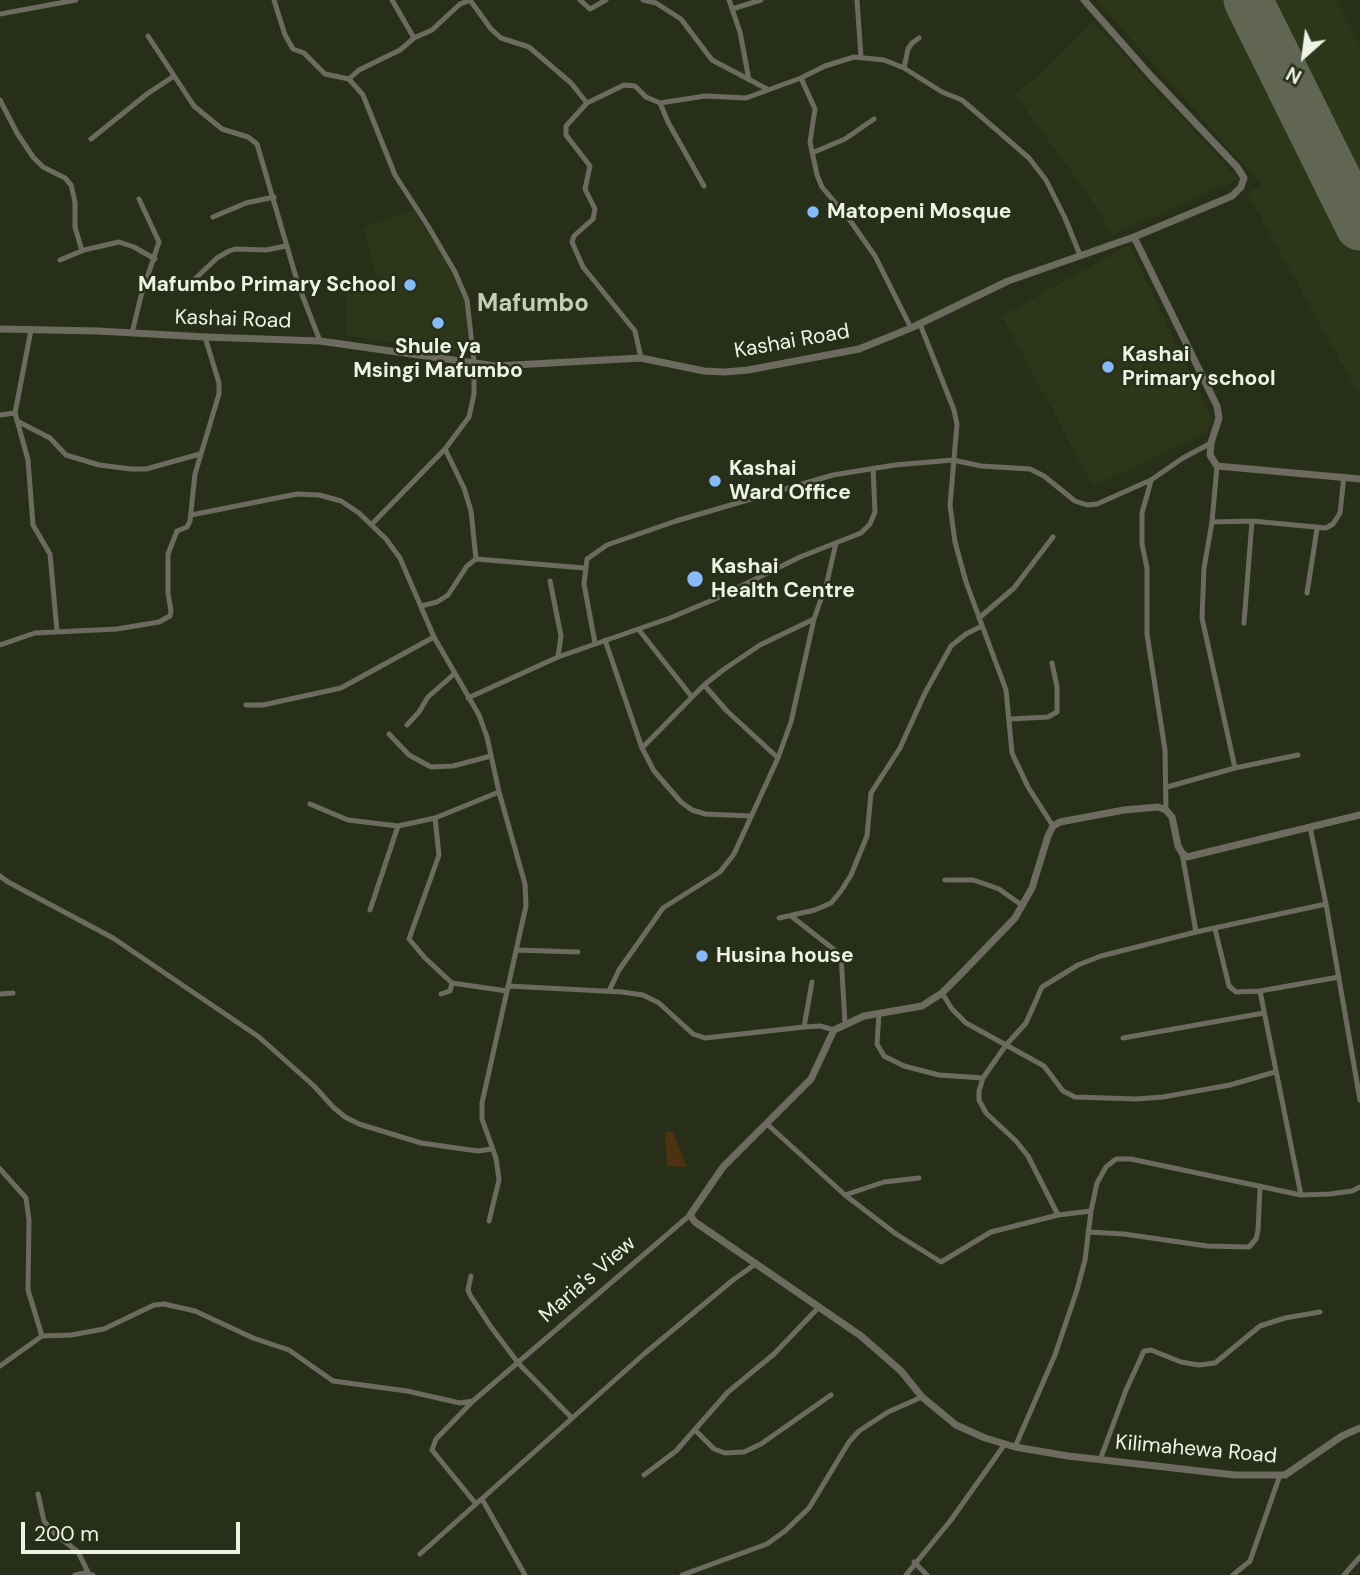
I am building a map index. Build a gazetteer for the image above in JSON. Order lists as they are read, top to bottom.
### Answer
{
  "streets": {
    "street": ["Kashai Road", "Maria's View", "Kilimahewa Road"]
  },
  "crossings": [
    ["Maria's View", "Kilimahewa Road"]
  ],
  "districts": ["Mafumbo"],
  "places": [
    "Matopeni Mosque",
    "Mafumbo Primary School",
    "Shule ya Msingi Mafumbo",
    "Kashai Primary school",
    "Kashai Ward Office",
    "Kashai Health Centre",
    "Husina house"
  ],
  "scale_bar": "200 m",
  "north": "bottom left"
}
